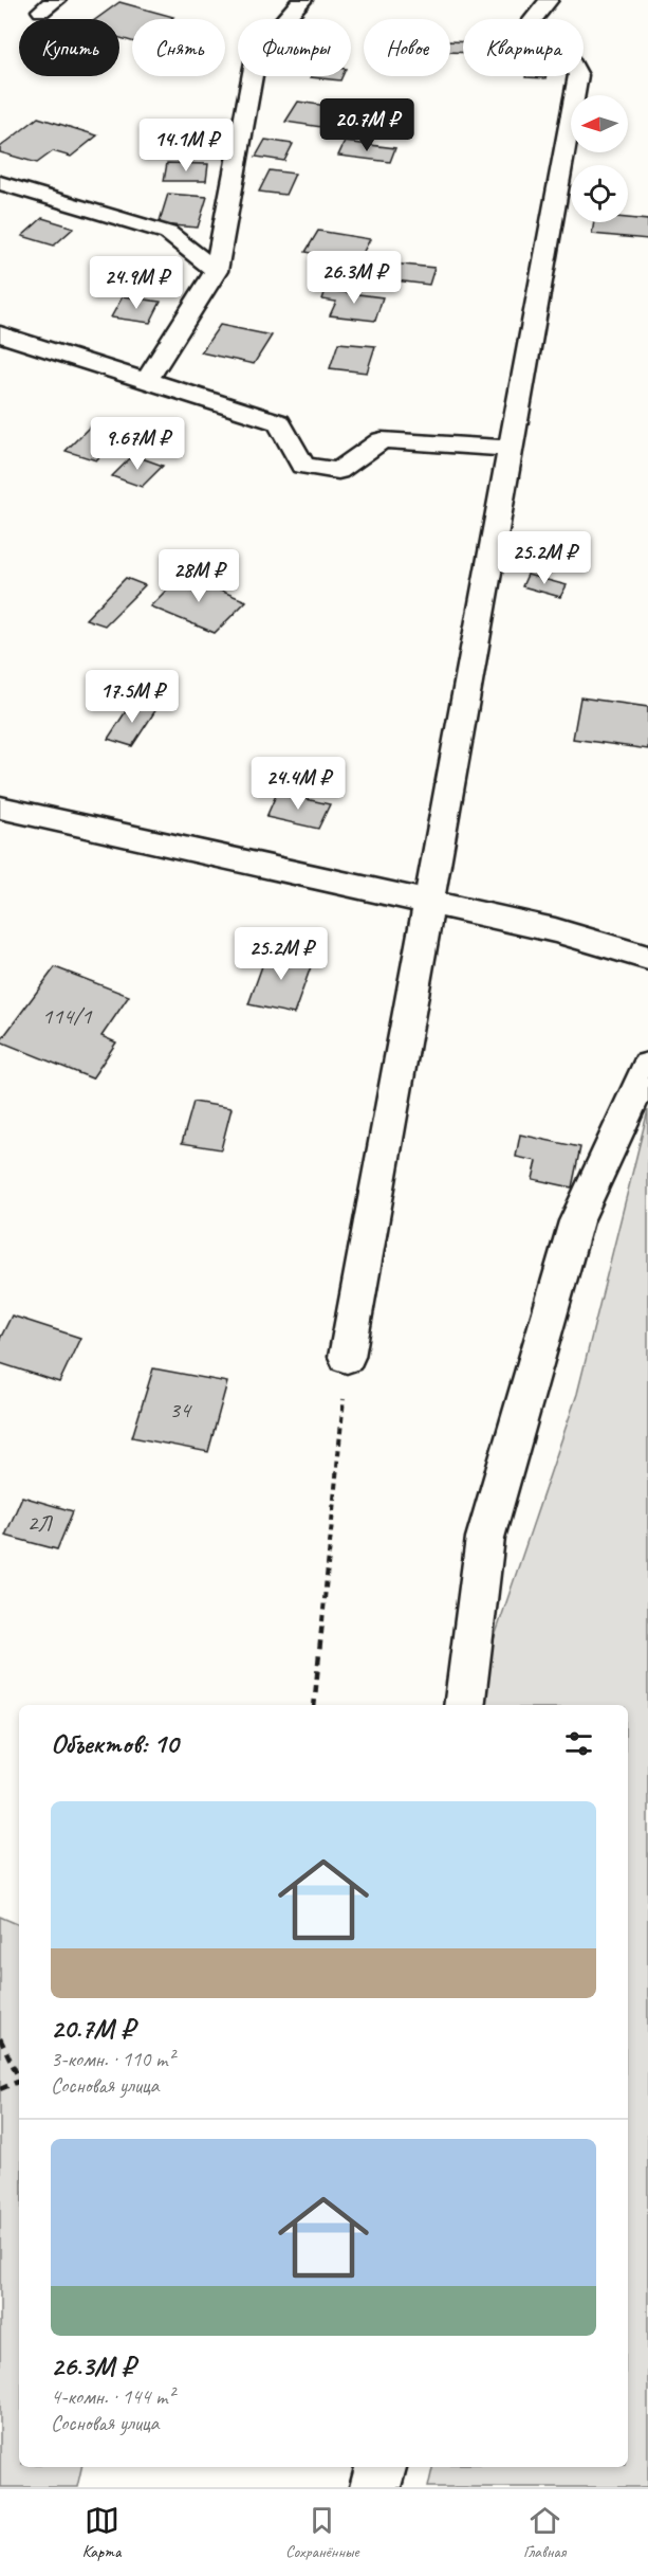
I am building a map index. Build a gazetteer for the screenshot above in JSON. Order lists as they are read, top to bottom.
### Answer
{
  "house_numbers": ["114/1", "34", "2Л"],
  "north": "left",
  "page": {
    "chip": [
      "Купить",
      "Снять",
      "Фильтры",
      "Новое",
      "Квартира"
    ],
    "price": [
      "20.7M ₽",
      "14.1M ₽",
      "26.3M ₽",
      "24.9M ₽",
      "9.67M ₽",
      "25.2M ₽",
      "28M ₽",
      "17.5M ₽",
      "24.4M ₽",
      "25.2M ₽"
    ],
    "heading": "Объектов: 10",
    "list": [
      {
        "name": "20.7M ₽",
        "note": "3-комн. · 110 m² · Сосновая улица"
      },
      {
        "name": "26.3M ₽",
        "note": "4-комн. · 144 m² · Сосновая улица"
      }
    ],
    "tabs": ["Карта", "Сохранённые", "Главная"]
  }
}
